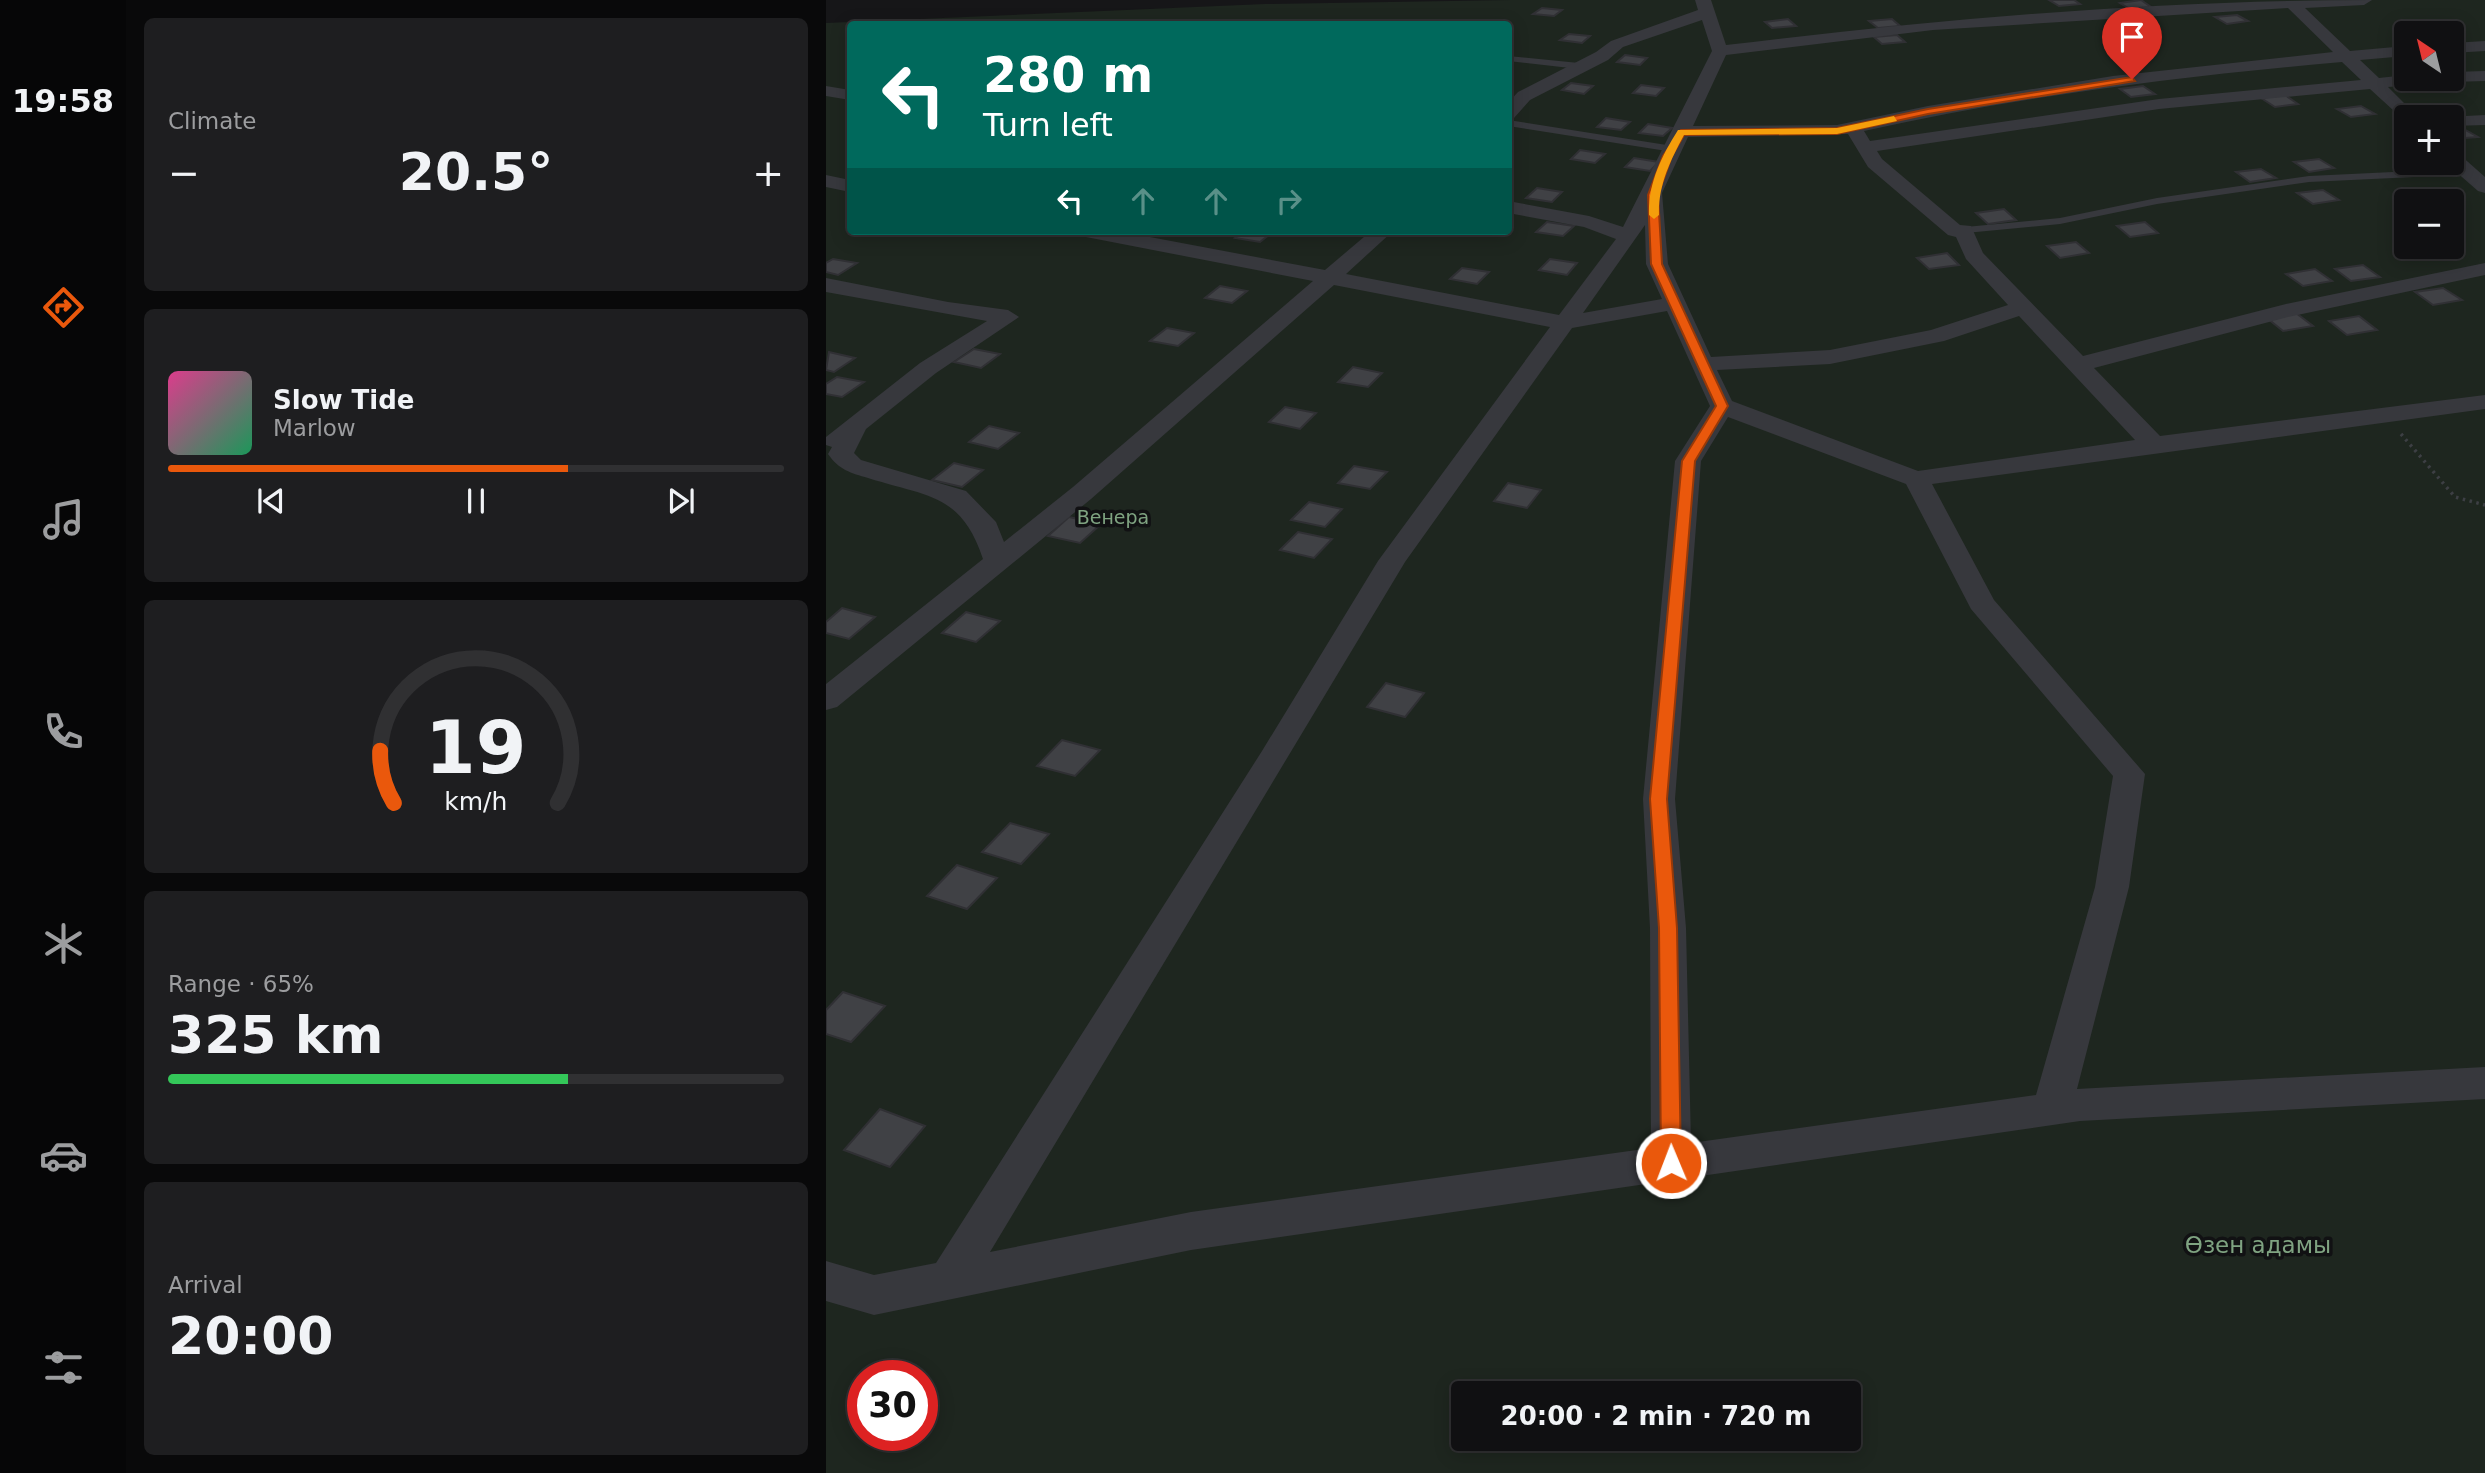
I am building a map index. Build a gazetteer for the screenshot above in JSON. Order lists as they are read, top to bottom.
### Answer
{
  "parks": ["Венера", "Өзен адамы"],
  "north": "top left",
  "page": {
    "tabs": "19:58",
    "tile": [
      "Climate",
      ["Range · 65%", "325 km"],
      ["Arrival", "20:00"]
    ],
    "map_buttons": ["+", "−"],
    "turn": ["280 m", "Turn left"],
    "heat": ["−", "20.5°", "+"],
    "song": ["Slow Tide", "Marlow"],
    "limit": "30",
    "trip": "20:00 · 2 min · 720 m",
    "gauge": ["19", "km/h"]
  }
}
